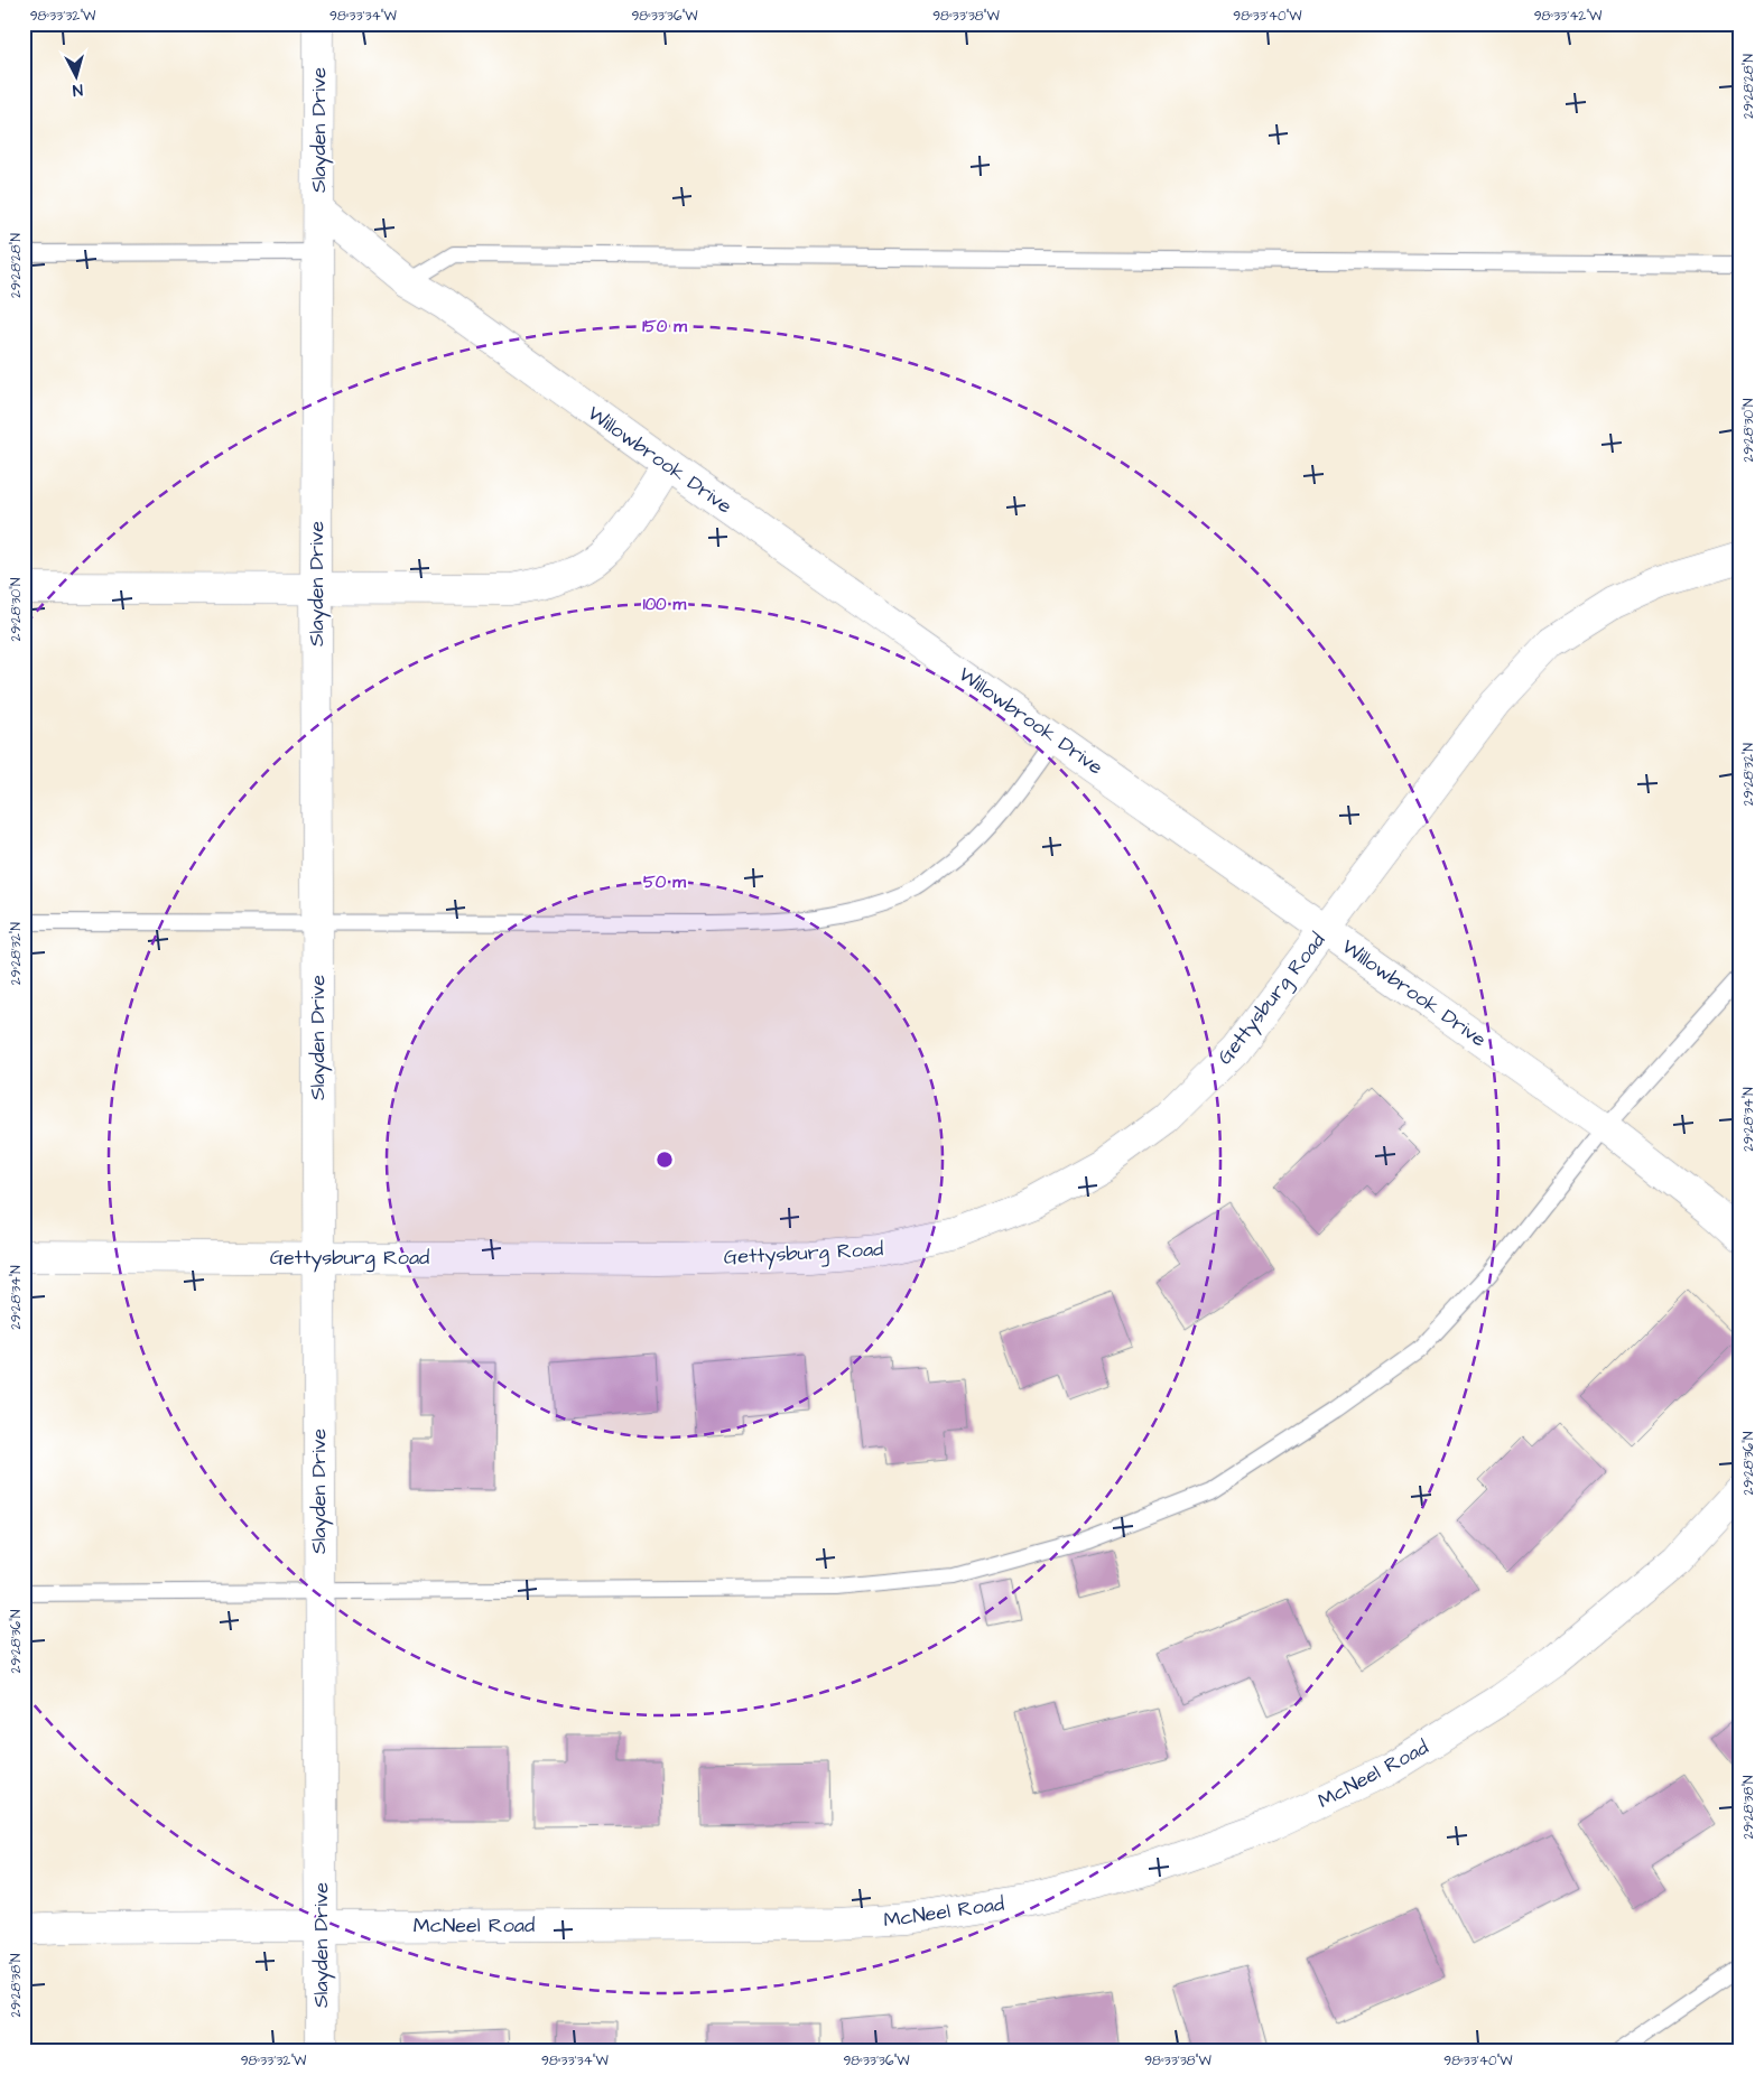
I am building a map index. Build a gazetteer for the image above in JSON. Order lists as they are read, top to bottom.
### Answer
{
  "streets": {
    "street": [
      "Slayden Drive",
      "Willowbrook Drive",
      "Gettysburg Road",
      "McNeel Road"
    ]
  },
  "crossings": [
    ["Slayden Drive", "Willowbrook Drive"],
    ["Slayden Drive", "Gettysburg Road"],
    ["Slayden Drive", "McNeel Road"],
    ["Willowbrook Drive", "Gettysburg Road"]
  ],
  "north": "bottom",
  "coordinates": [
    "98°33'32\"W",
    "98°33'34\"W",
    "98°33'36\"W",
    "98°33'38\"W",
    "98°33'40\"W",
    "98°33'42\"W",
    "29°28'28\"N",
    "29°28'30\"N",
    "29°28'32\"N",
    "29°28'34\"N",
    "29°28'36\"N",
    "29°28'38\"N"
  ],
  "rings": ["150 m", "100 m", "50 m"]
}
